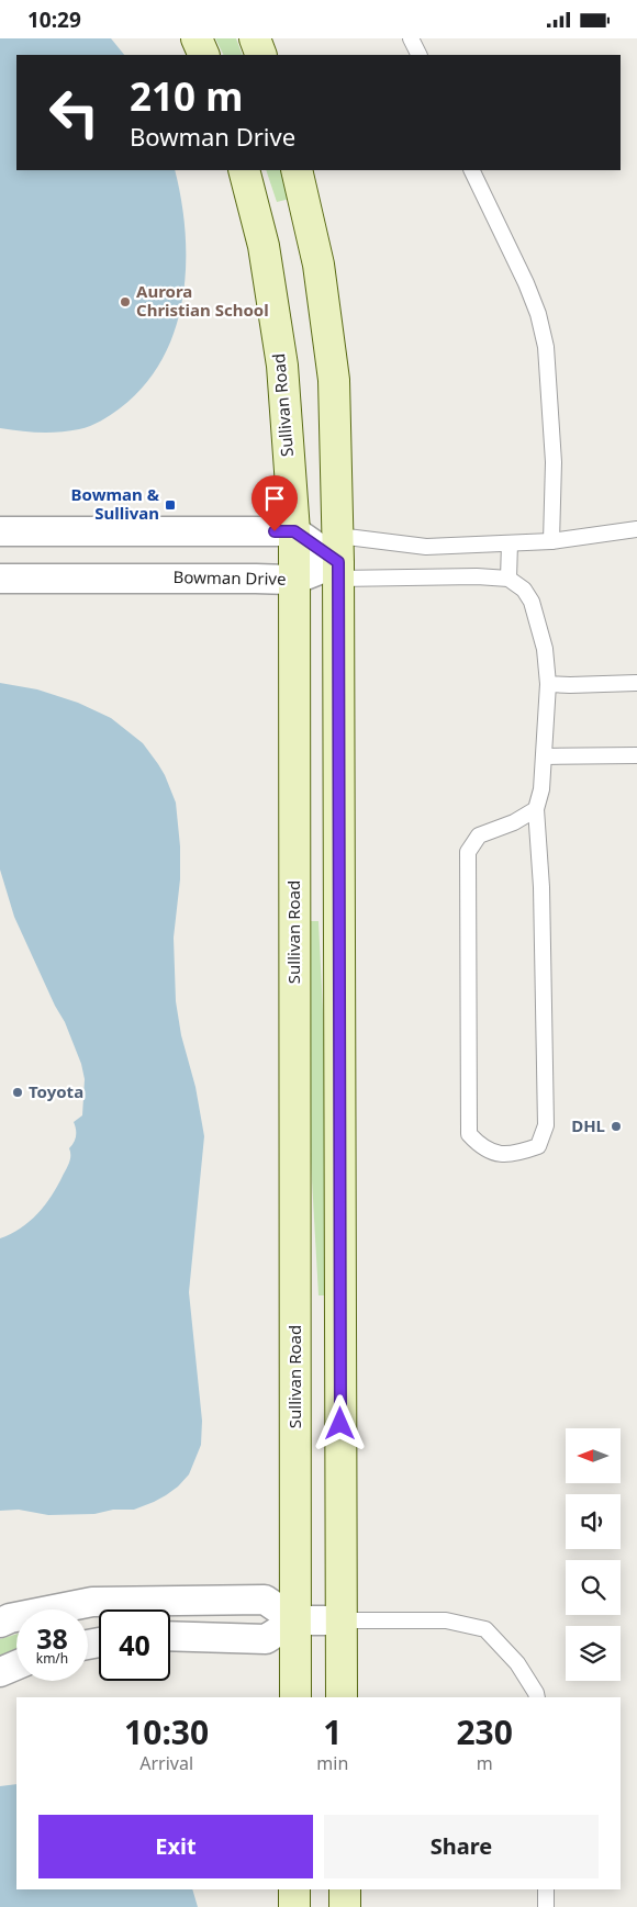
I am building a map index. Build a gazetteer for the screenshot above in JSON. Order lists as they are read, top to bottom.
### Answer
{
  "streets": {
    "street": ["Sullivan Road", "Bowman Drive"]
  },
  "crossings": [
    ["Sullivan Road", "Bowman Drive"]
  ],
  "places": {
    "other": ["Aurora Christian School", "Toyota", "DHL"],
    "transit": ["Bowman & Sullivan"]
  },
  "north": "left",
  "page": {
    "status": "10:29",
    "turn": ["210 m", "Bowman Drive"],
    "speed": "38 km/h",
    "limit": "40",
    "eta": [
      "10:30",
      "Arrival",
      "1",
      "min",
      "230",
      "m"
    ],
    "buttons": ["Exit", "Share"]
  }
}
